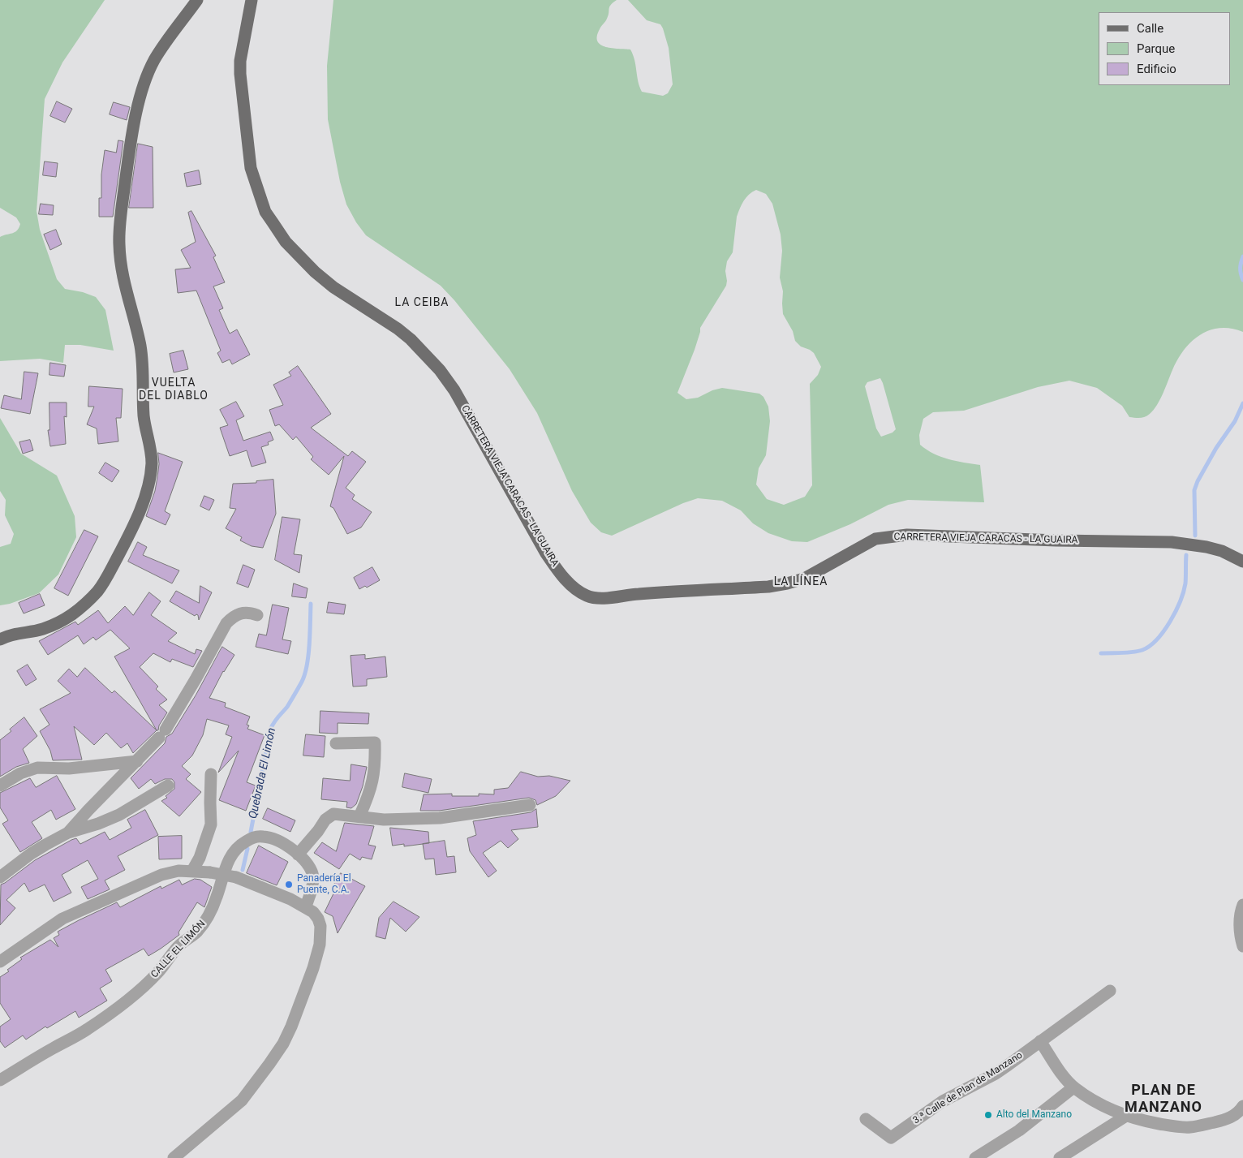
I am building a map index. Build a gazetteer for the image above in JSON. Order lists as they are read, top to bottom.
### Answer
{
  "streets": {
    "main road": ["CARRETERA VIEJA CARACAS - LA GUAIRA"],
    "street": ["CALLE EL LIMÓN", "3.ª Calle de Plan de Manzano"]
  },
  "districts": [
    "LA CEIBA",
    "VUELTA DEL DIABLO",
    "LA LÍNEA",
    "PLAN DE MANZANO"
  ],
  "water": ["Quebrada El Limón"],
  "places": ["Panadería El Puente, C.A.", "Alto del Manzano"],
  "legend": ["Calle", "Parque", "Edificio"]
}
